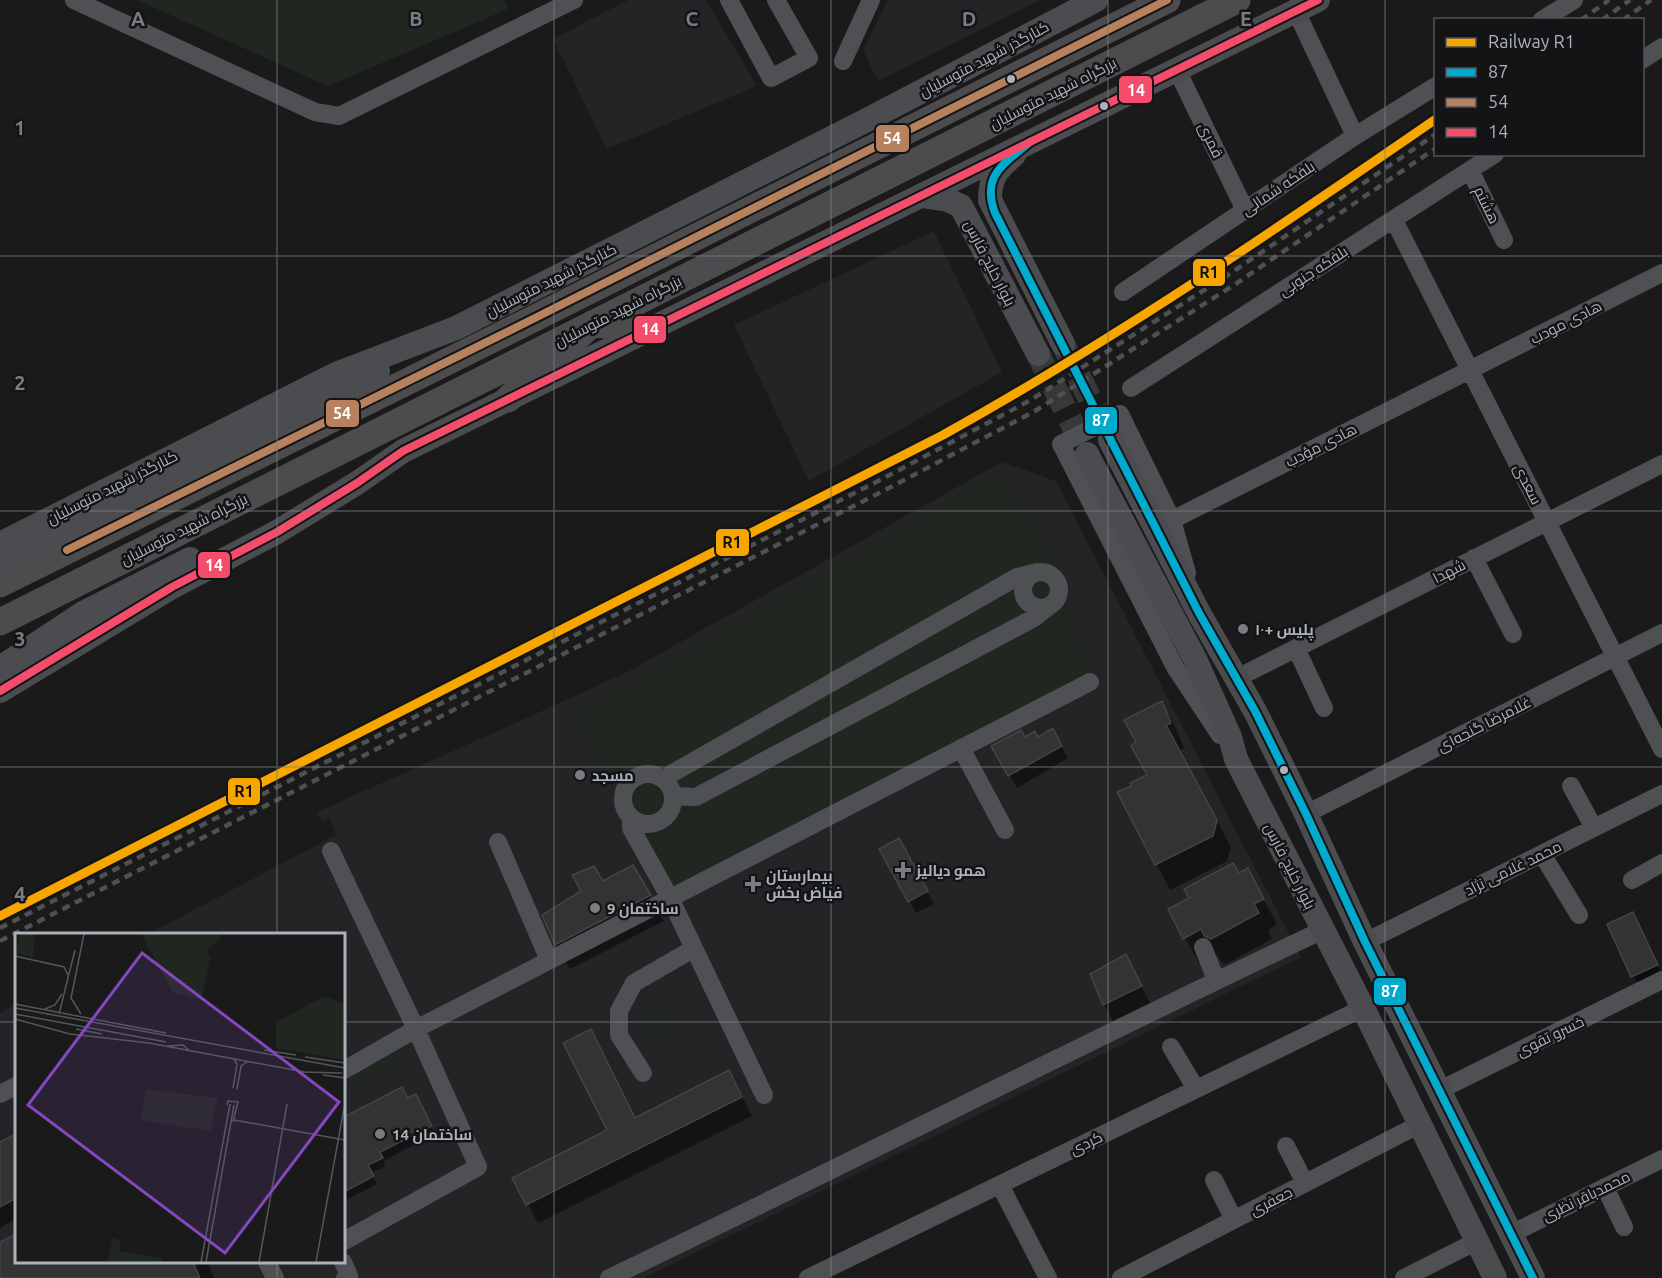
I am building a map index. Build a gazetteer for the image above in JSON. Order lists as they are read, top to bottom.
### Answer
{
  "streets": {
    "highway": ["بزرگراه شهید متوسلیان"],
    "main road": ["کنارگذر شهید متوسلیان", "بلوار خلیج فارس"],
    "street": [
      "قمری",
      "بلفکه شمالی",
      "هشتم",
      "بلفکه جنوبی",
      "هادی مودب",
      "هادی مؤدب",
      "سعدی",
      "شهدا",
      "غلامرضا گنجه‌ای",
      "محمد غلامی نژاد",
      "خسرو تقوی",
      "کردی",
      "محمدباقر نظری",
      "جعفری"
    ]
  },
  "crossings": [
    ["قمری", "بلفکه شمالی"],
    ["هشتم", "بلفکه جنوبی"],
    ["بلوار خلیج فارس", "کردی"],
    ["بلوار خلیج فارس", "جعفری"],
    ["بلفکه جنوبی", "سعدی"],
    ["هادی مودب", "هادی مؤدب"],
    ["هادی مودب", "سعدی"],
    ["هادی مؤدب", "سعدی"],
    ["سعدی", "شهدا"],
    ["سعدی", "غلامرضا گنجه‌ای"]
  ],
  "places": {
    "other": [
      "پلیس +۱۰",
      "مسجد",
      "ساختمان 9",
      "ساختمان 14"
    ],
    "health": ["همو دیالیز", "بیمارستان فیاض بخش"]
  },
  "lines": [
    "transit line 54",
    "transit line 14",
    "rail line R1",
    "transit line 87"
  ],
  "legend": [
    "Railway R1",
    "87",
    "54",
    "14"
  ],
  "grid": {
    "columns": [
      "A",
      "B",
      "C",
      "D",
      "E"
    ],
    "rows": [
      "1",
      "2",
      "3",
      "4"
    ]
  }
}
